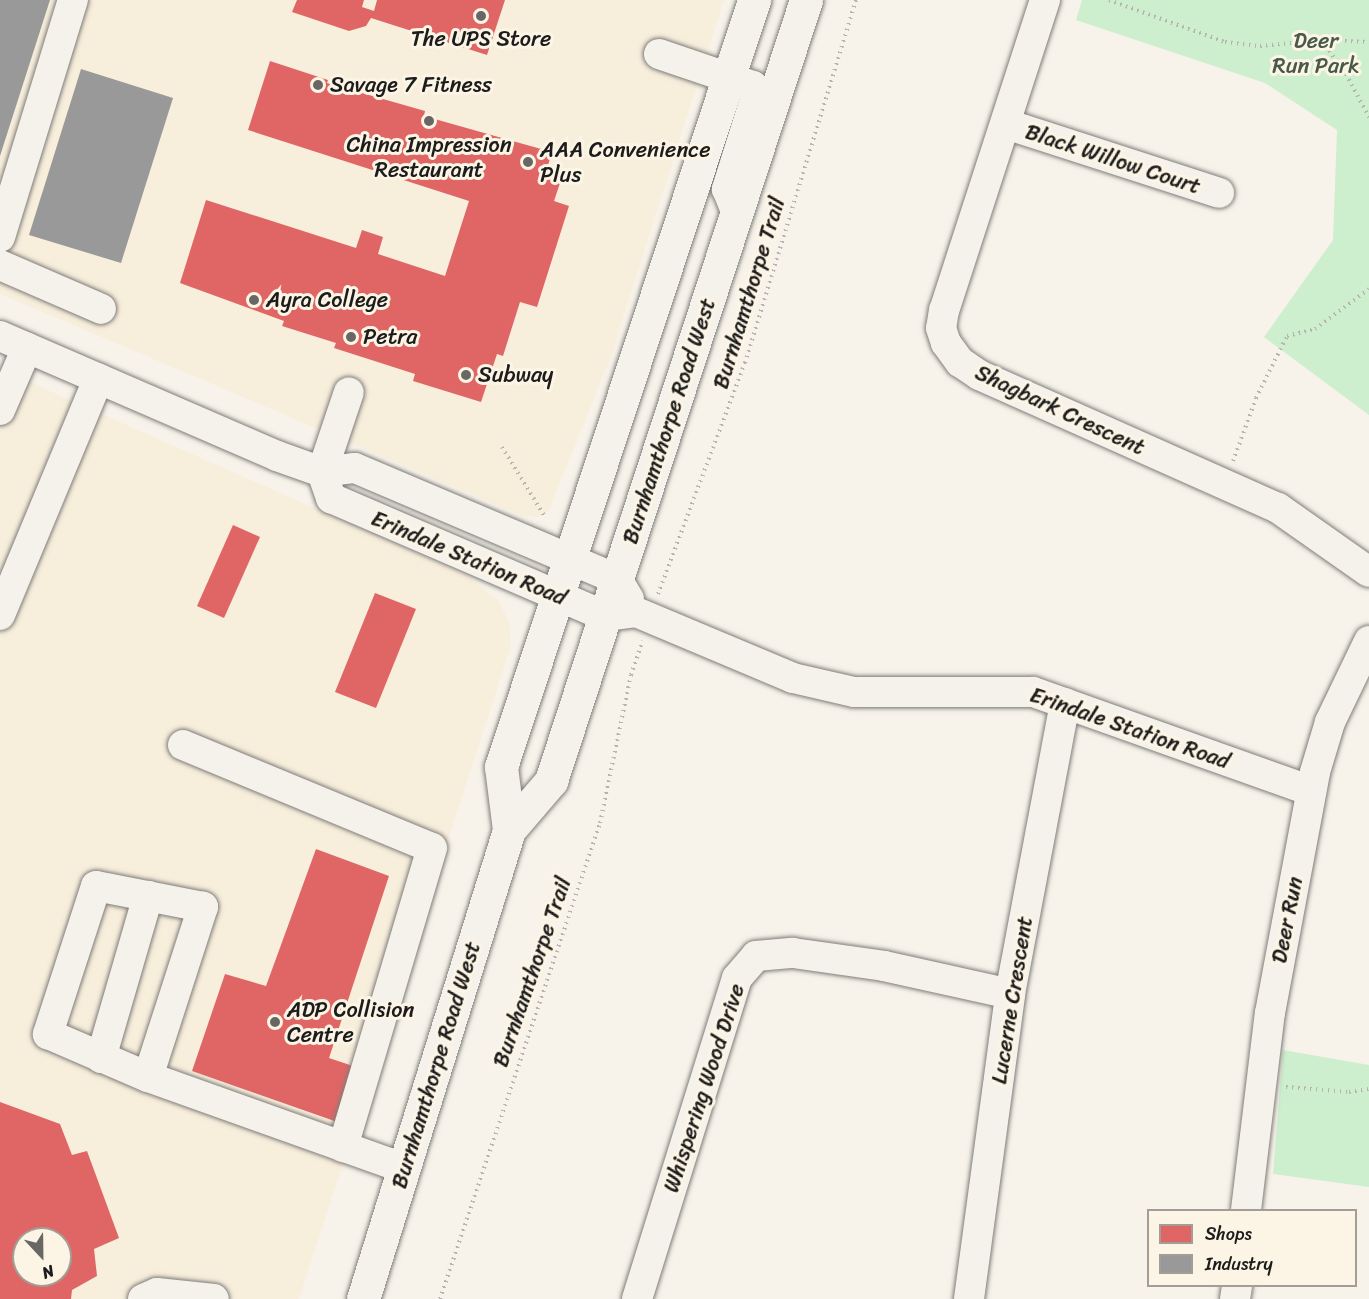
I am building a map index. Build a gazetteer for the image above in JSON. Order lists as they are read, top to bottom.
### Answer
{
  "streets": {
    "main road": ["Burnhamthorpe Road West"],
    "street": [
      "Black Willow Court",
      "Shagbark Crescent",
      "Erindale Station Road",
      "Deer Run",
      "Lucerne Crescent",
      "Whispering Wood Drive"
    ],
    "path": ["Burnhamthorpe Trail"]
  },
  "crossings": [
    ["Black Willow Court", "Shagbark Crescent"],
    ["Burnhamthorpe Road West", "Erindale Station Road"],
    ["Erindale Station Road", "Deer Run"],
    ["Erindale Station Road", "Lucerne Crescent"],
    ["Lucerne Crescent", "Whispering Wood Drive"]
  ],
  "parks": ["Deer Run Park"],
  "places": [
    "The UPS Store",
    "Savage 7 Fitness",
    "China Impression Restaurant",
    "AAA Convenience Plus",
    "Ayra College",
    "Petra",
    "Subway",
    "ADP Collision Centre"
  ],
  "legend": ["Shops", "Industry"],
  "north": "bottom"
}
